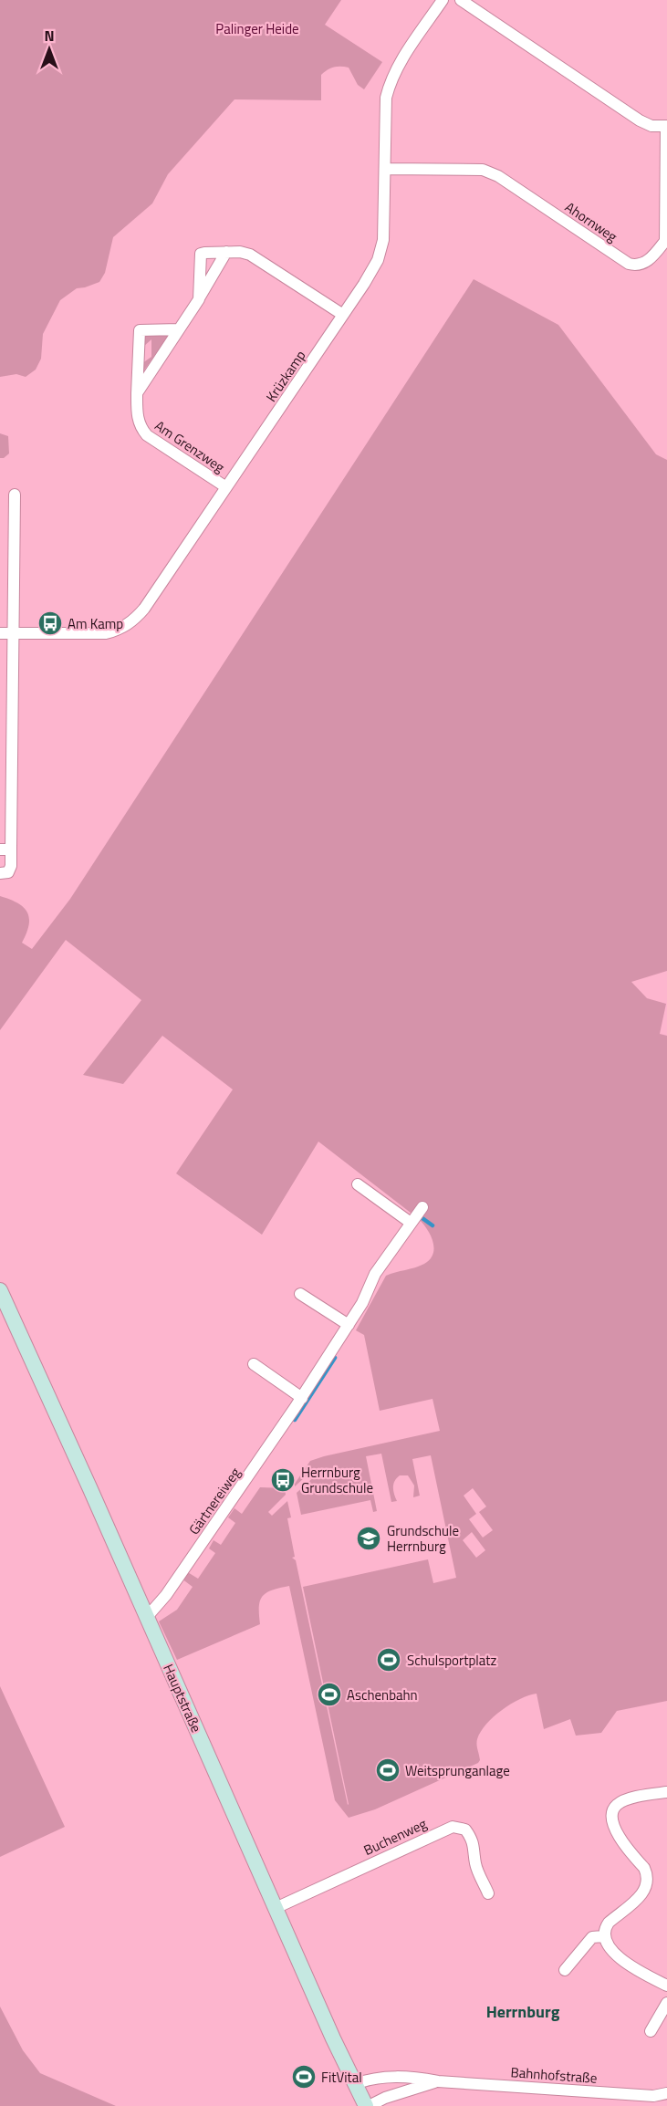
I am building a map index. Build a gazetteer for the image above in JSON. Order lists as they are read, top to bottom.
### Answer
{
  "streets": {
    "main road": ["Hauptstraße"],
    "street": [
      "Ahornweg",
      "Krüzkamp",
      "Am Grenzweg",
      "Gärtnereiweg",
      "Buchenweg",
      "Bahnhofstraße"
    ]
  },
  "crossings": [
    ["Ahornweg", "Krüzkamp"],
    ["Krüzkamp", "Am Grenzweg"],
    ["Gärtnereiweg", "Hauptstraße"],
    ["Hauptstraße", "Buchenweg"],
    ["Hauptstraße", "Bahnhofstraße"]
  ],
  "districts": ["Herrnburg"],
  "parks": ["Palinger Heide"],
  "places": {
    "bus stop": ["Am Kamp", "Herrnburg Grundschule"],
    "school or university": ["Grundschule Herrnburg"],
    "sports": [
      "Schulsportplatz",
      "Aschenbahn",
      "Weitsprunganlage",
      "FitVital"
    ]
  },
  "north": "top"
}
